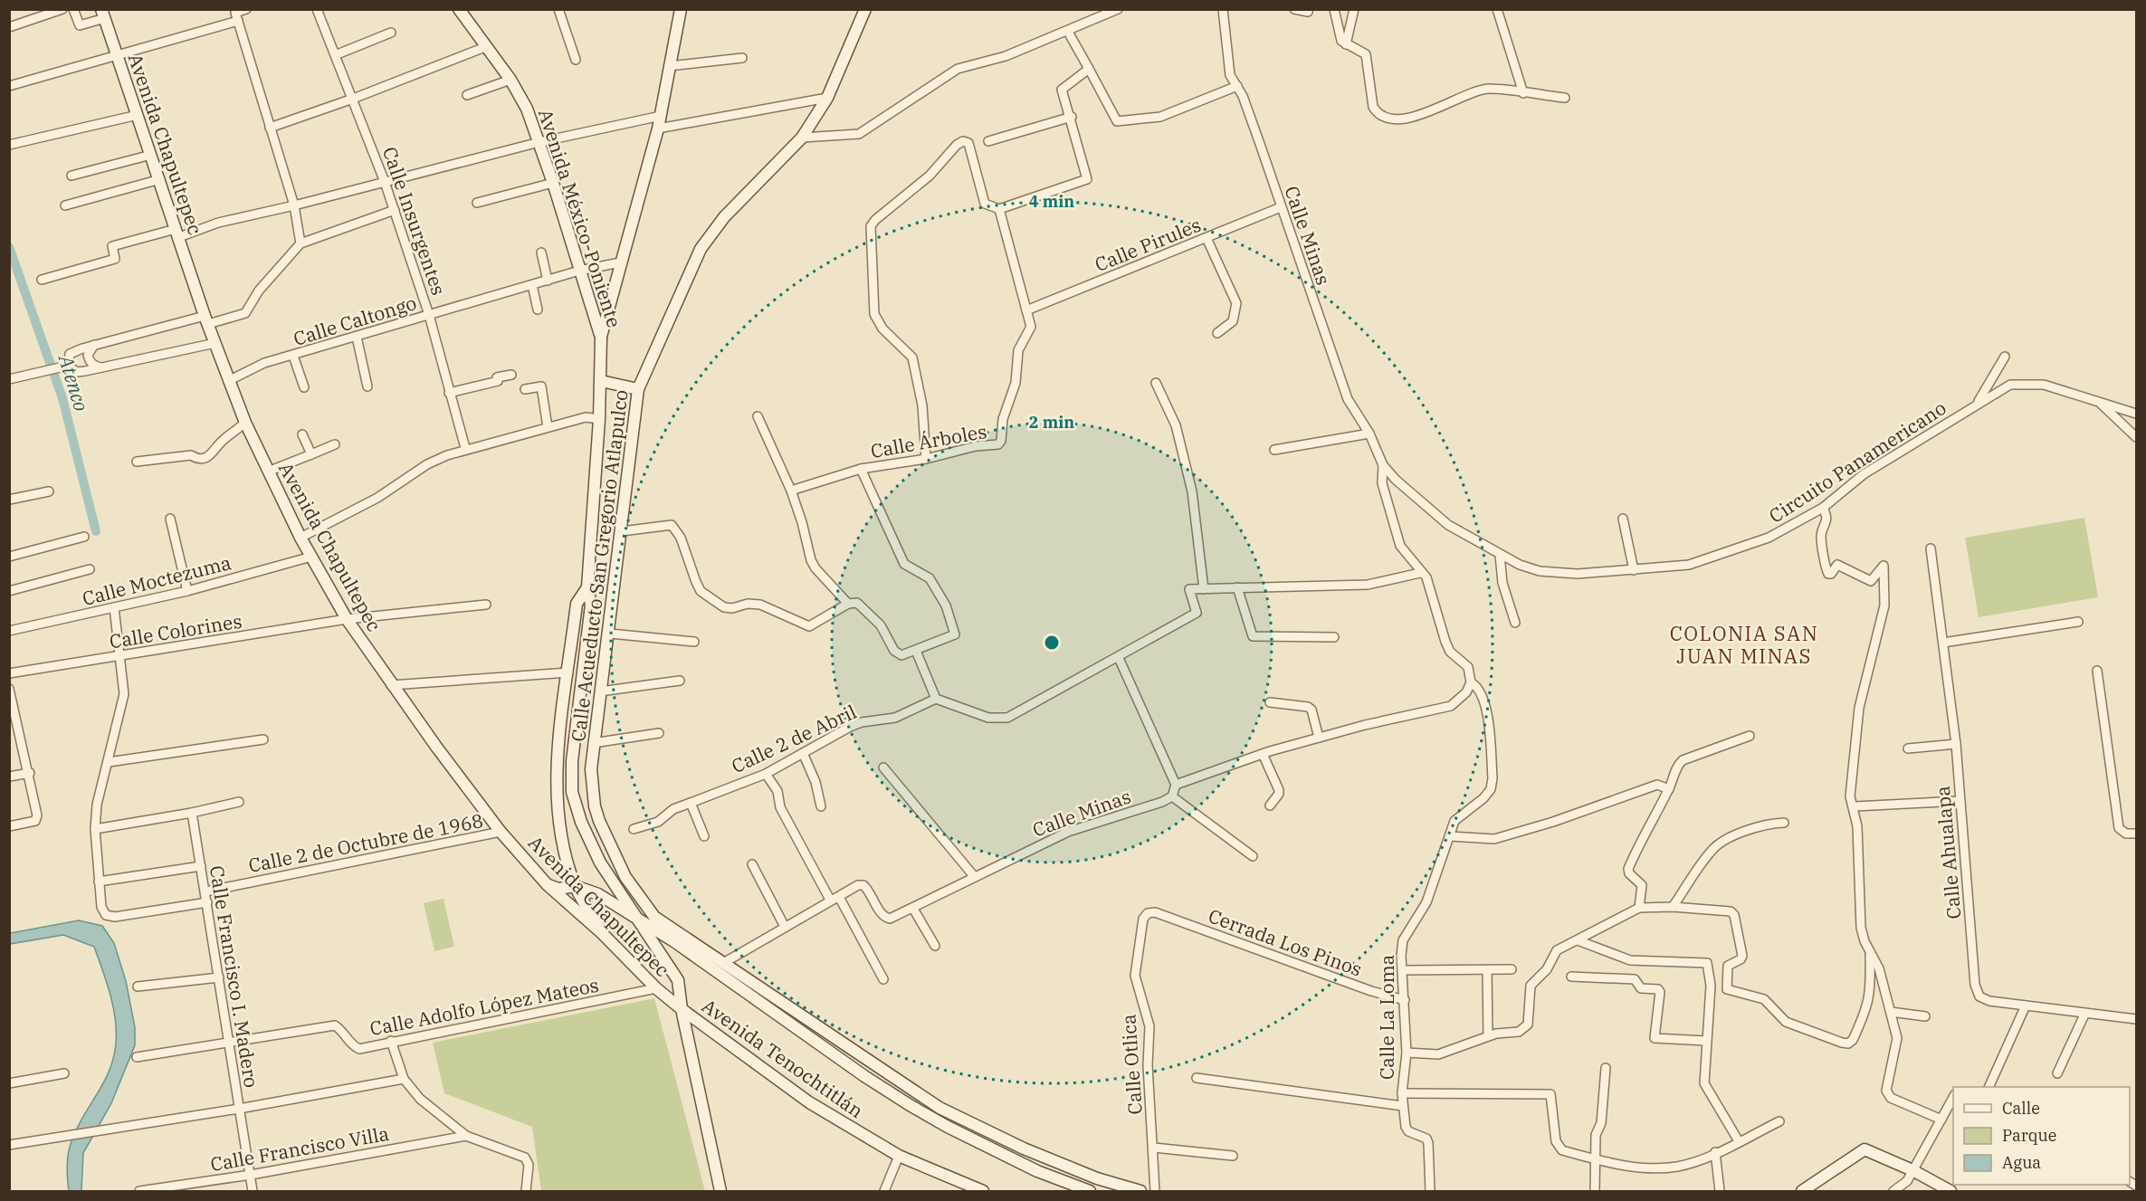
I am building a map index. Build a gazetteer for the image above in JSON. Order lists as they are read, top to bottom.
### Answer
{
  "streets": {
    "main road": [
      "Avenida Chapultepec",
      "Avenida México-Poniente",
      "Calle Acueducto San Gregorio Atlapulco",
      "Avenida Tenochtitlán"
    ],
    "street": [
      "Calle Insurgentes",
      "Calle Minas",
      "Calle Pirules",
      "Calle Caltongo",
      "Calle Árboles",
      "Circuito Panamericano",
      "Calle Moctezuma",
      "Calle Colorines",
      "Calle 2 de Abril",
      "Calle 2 de Octubre de 1968",
      "Calle Ahualapa",
      "Cerrada Los Pinos",
      "Calle Francisco I. Madero",
      "Calle Adolfo López Mateos",
      "Calle La Loma",
      "Calle Otlica",
      "Calle Francisco Villa"
    ]
  },
  "crossings": [
    ["Avenida Chapultepec", "Calle Caltongo"],
    ["Avenida Chapultepec", "Calle Moctezuma"],
    ["Avenida Chapultepec", "Calle Colorines"],
    ["Avenida Chapultepec", "Calle 2 de Octubre de 1968"],
    ["Avenida Chapultepec", "Calle Adolfo López Mateos"],
    ["Avenida Chapultepec", "Avenida Tenochtitlán"],
    ["Avenida México-Poniente", "Calle Caltongo"],
    ["Avenida México-Poniente", "Calle Acueducto San Gregorio Atlapulco"],
    ["Calle Insurgentes", "Calle Caltongo"],
    ["Calle Minas", "Calle Pirules"],
    ["Calle Minas", "Circuito Panamericano"],
    ["Calle Minas", "Calle La Loma"],
    ["Calle Pirules", "Calle Árboles"],
    ["Circuito Panamericano", "Calle La Loma"],
    ["Calle 2 de Octubre de 1968", "Calle Francisco I. Madero"],
    ["Cerrada Los Pinos", "Calle La Loma"],
    ["Cerrada Los Pinos", "Calle Otlica"],
    ["Calle Francisco I. Madero", "Calle Adolfo López Mateos"],
    ["Calle Francisco I. Madero", "Calle Francisco Villa"]
  ],
  "districts": ["COLONIA SAN JUAN MINAS"],
  "water": ["Atenco"],
  "legend": ["Calle", "Parque", "Agua"],
  "rings": ["4 min", "2 min"]
}
